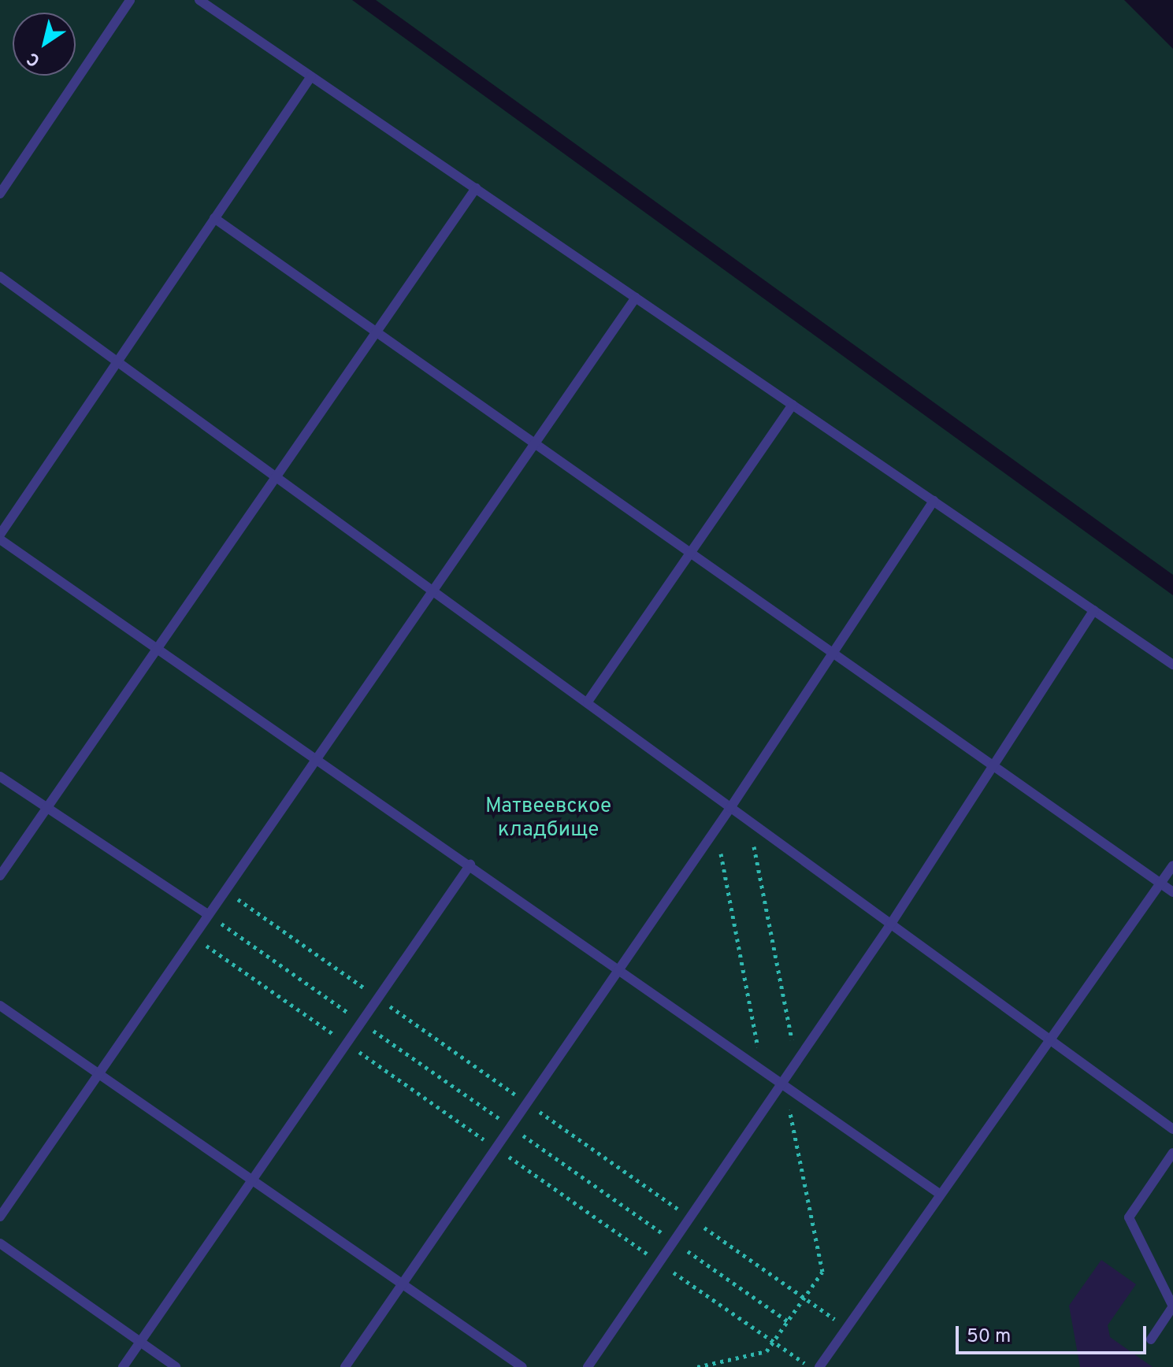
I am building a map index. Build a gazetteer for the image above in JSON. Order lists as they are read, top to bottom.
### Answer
{
  "parks": ["Матвеевское кладбище"],
  "scale_bar": "50 m",
  "north": "bottom left"
}
